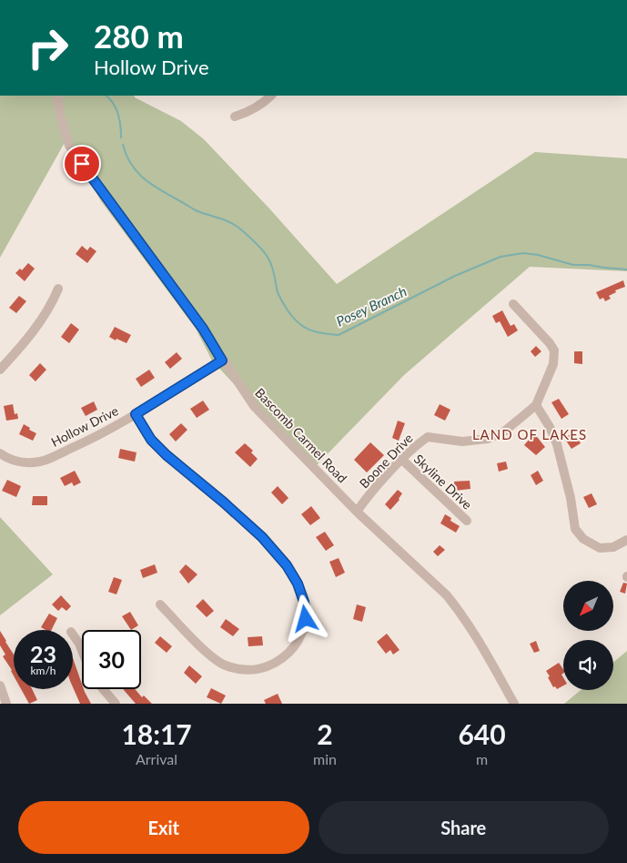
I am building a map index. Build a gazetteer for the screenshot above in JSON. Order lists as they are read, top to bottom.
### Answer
{
  "streets": {
    "street": [
      "Hollow Drive",
      "Bascomb Carmel Road",
      "Boone Drive",
      "Skyline Drive"
    ]
  },
  "crossings": [
    ["Hollow Drive", "Bascomb Carmel Road"],
    ["Bascomb Carmel Road", "Boone Drive"],
    ["Boone Drive", "Skyline Drive"]
  ],
  "districts": ["LAND OF LAKES"],
  "water": ["Posey Branch"],
  "north": "bottom left",
  "page": {
    "turn": ["280 m", "Hollow Drive"],
    "speed": "23 km/h",
    "limit": "30",
    "eta": [
      "18:17",
      "Arrival",
      "2",
      "min",
      "640",
      "m"
    ],
    "buttons": ["Exit", "Share"]
  }
}
